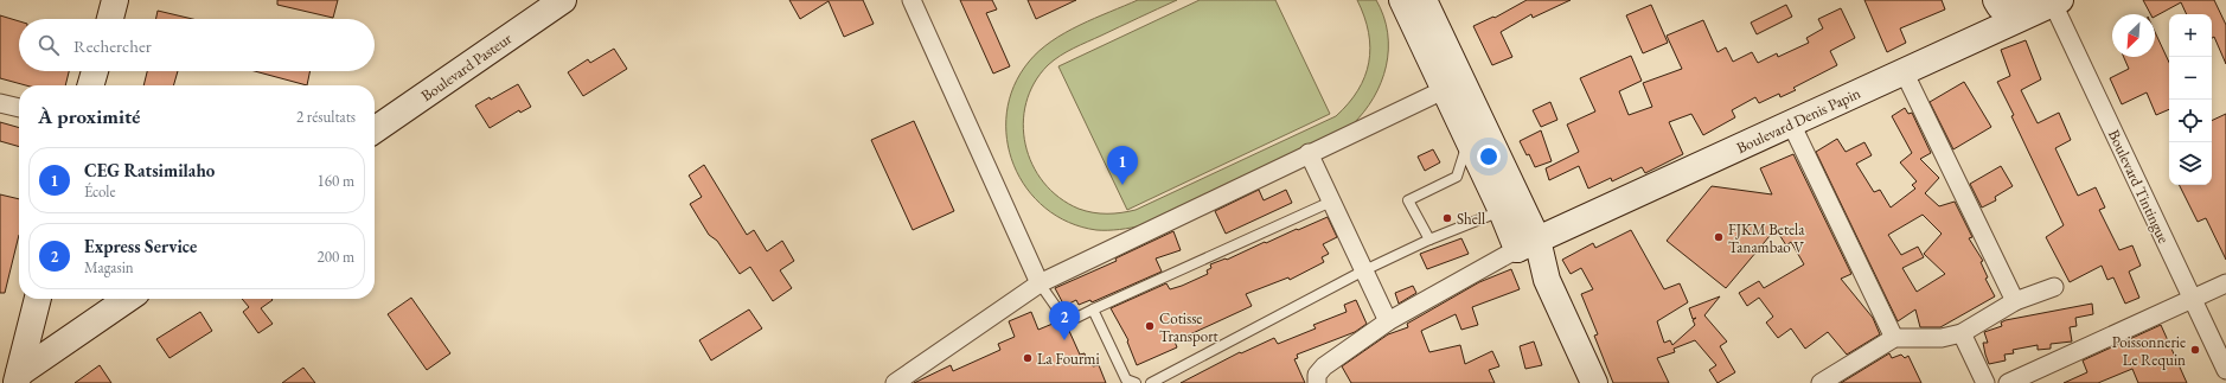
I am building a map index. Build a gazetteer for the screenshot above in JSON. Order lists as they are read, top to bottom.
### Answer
{
  "streets": {
    "main road": ["Boulevard Pasteur", "Boulevard Denis Papin"],
    "street": ["Boulevard Tintingue"]
  },
  "crossings": [
    ["Boulevard Denis Papin", "Boulevard Tintingue"]
  ],
  "places": [
    "Shell",
    "FJKM Betela Tanambao V",
    "Cotisse Transport",
    "Poissonnerie Le Requin",
    "La Fourmi"
  ],
  "north": "bottom left",
  "page": {
    "map_buttons": ["+", "−"],
    "search": "Rechercher",
    "heading": ["À proximité", "2 résultats"],
    "pins": ["1", "2"],
    "list": [
      {
        "mark": "1",
        "name": "CEG Ratsimilaho",
        "note": "École",
        "value": "160 m"
      },
      {
        "mark": "2",
        "name": "Express Service",
        "note": "Magasin",
        "value": "200 m"
      }
    ]
  }
}
